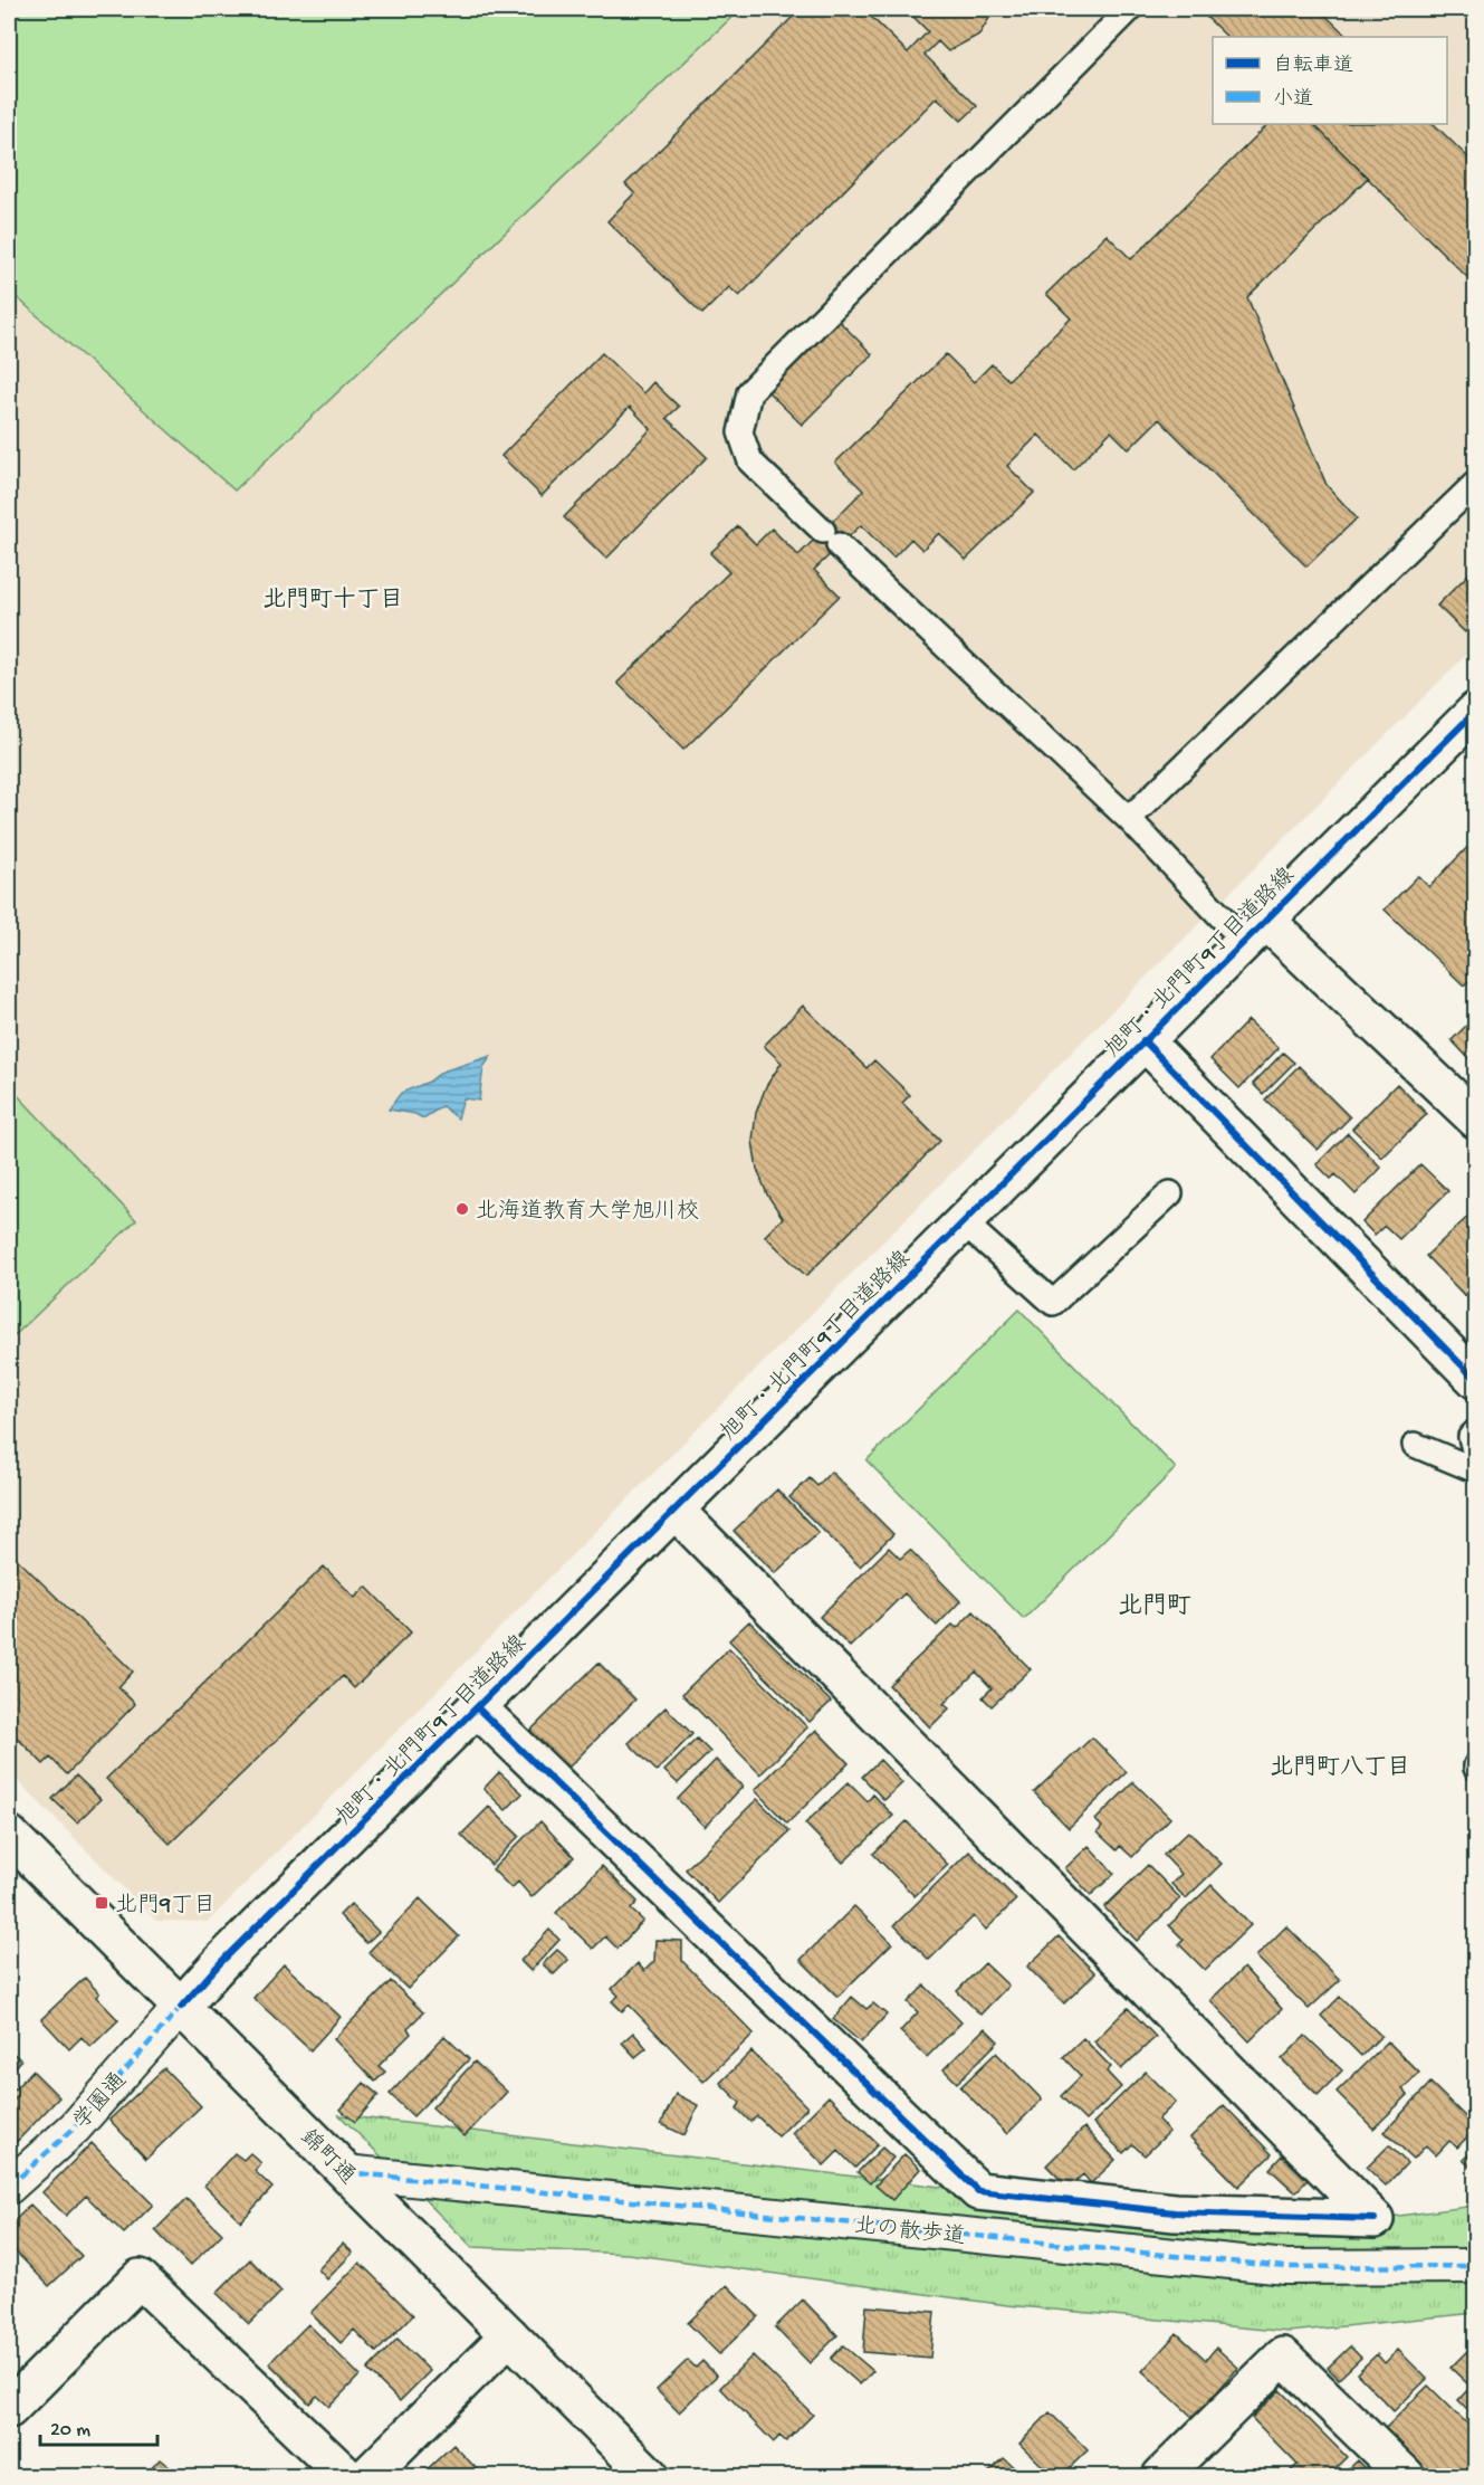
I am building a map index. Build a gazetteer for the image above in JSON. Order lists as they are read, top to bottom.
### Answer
{
  "streets": {
    "street": [
      "旭町・北門町9丁目道路線",
      "学園通",
      "錦町通",
      "北の散歩道"
    ]
  },
  "crossings": [
    ["旭町・北門町9丁目道路線", "学園通"],
    ["旭町・北門町9丁目道路線", "錦町通"],
    ["学園通", "錦町通"],
    ["錦町通", "北の散歩道"]
  ],
  "districts": ["北門町十丁目", "北門町", "北門町八丁目"],
  "places": {
    "other": ["北海道教育大学旭川校"],
    "transit": ["北門9丁目"]
  },
  "legend": ["自転車道", "小道"],
  "scale_bar": "20 m"
}
